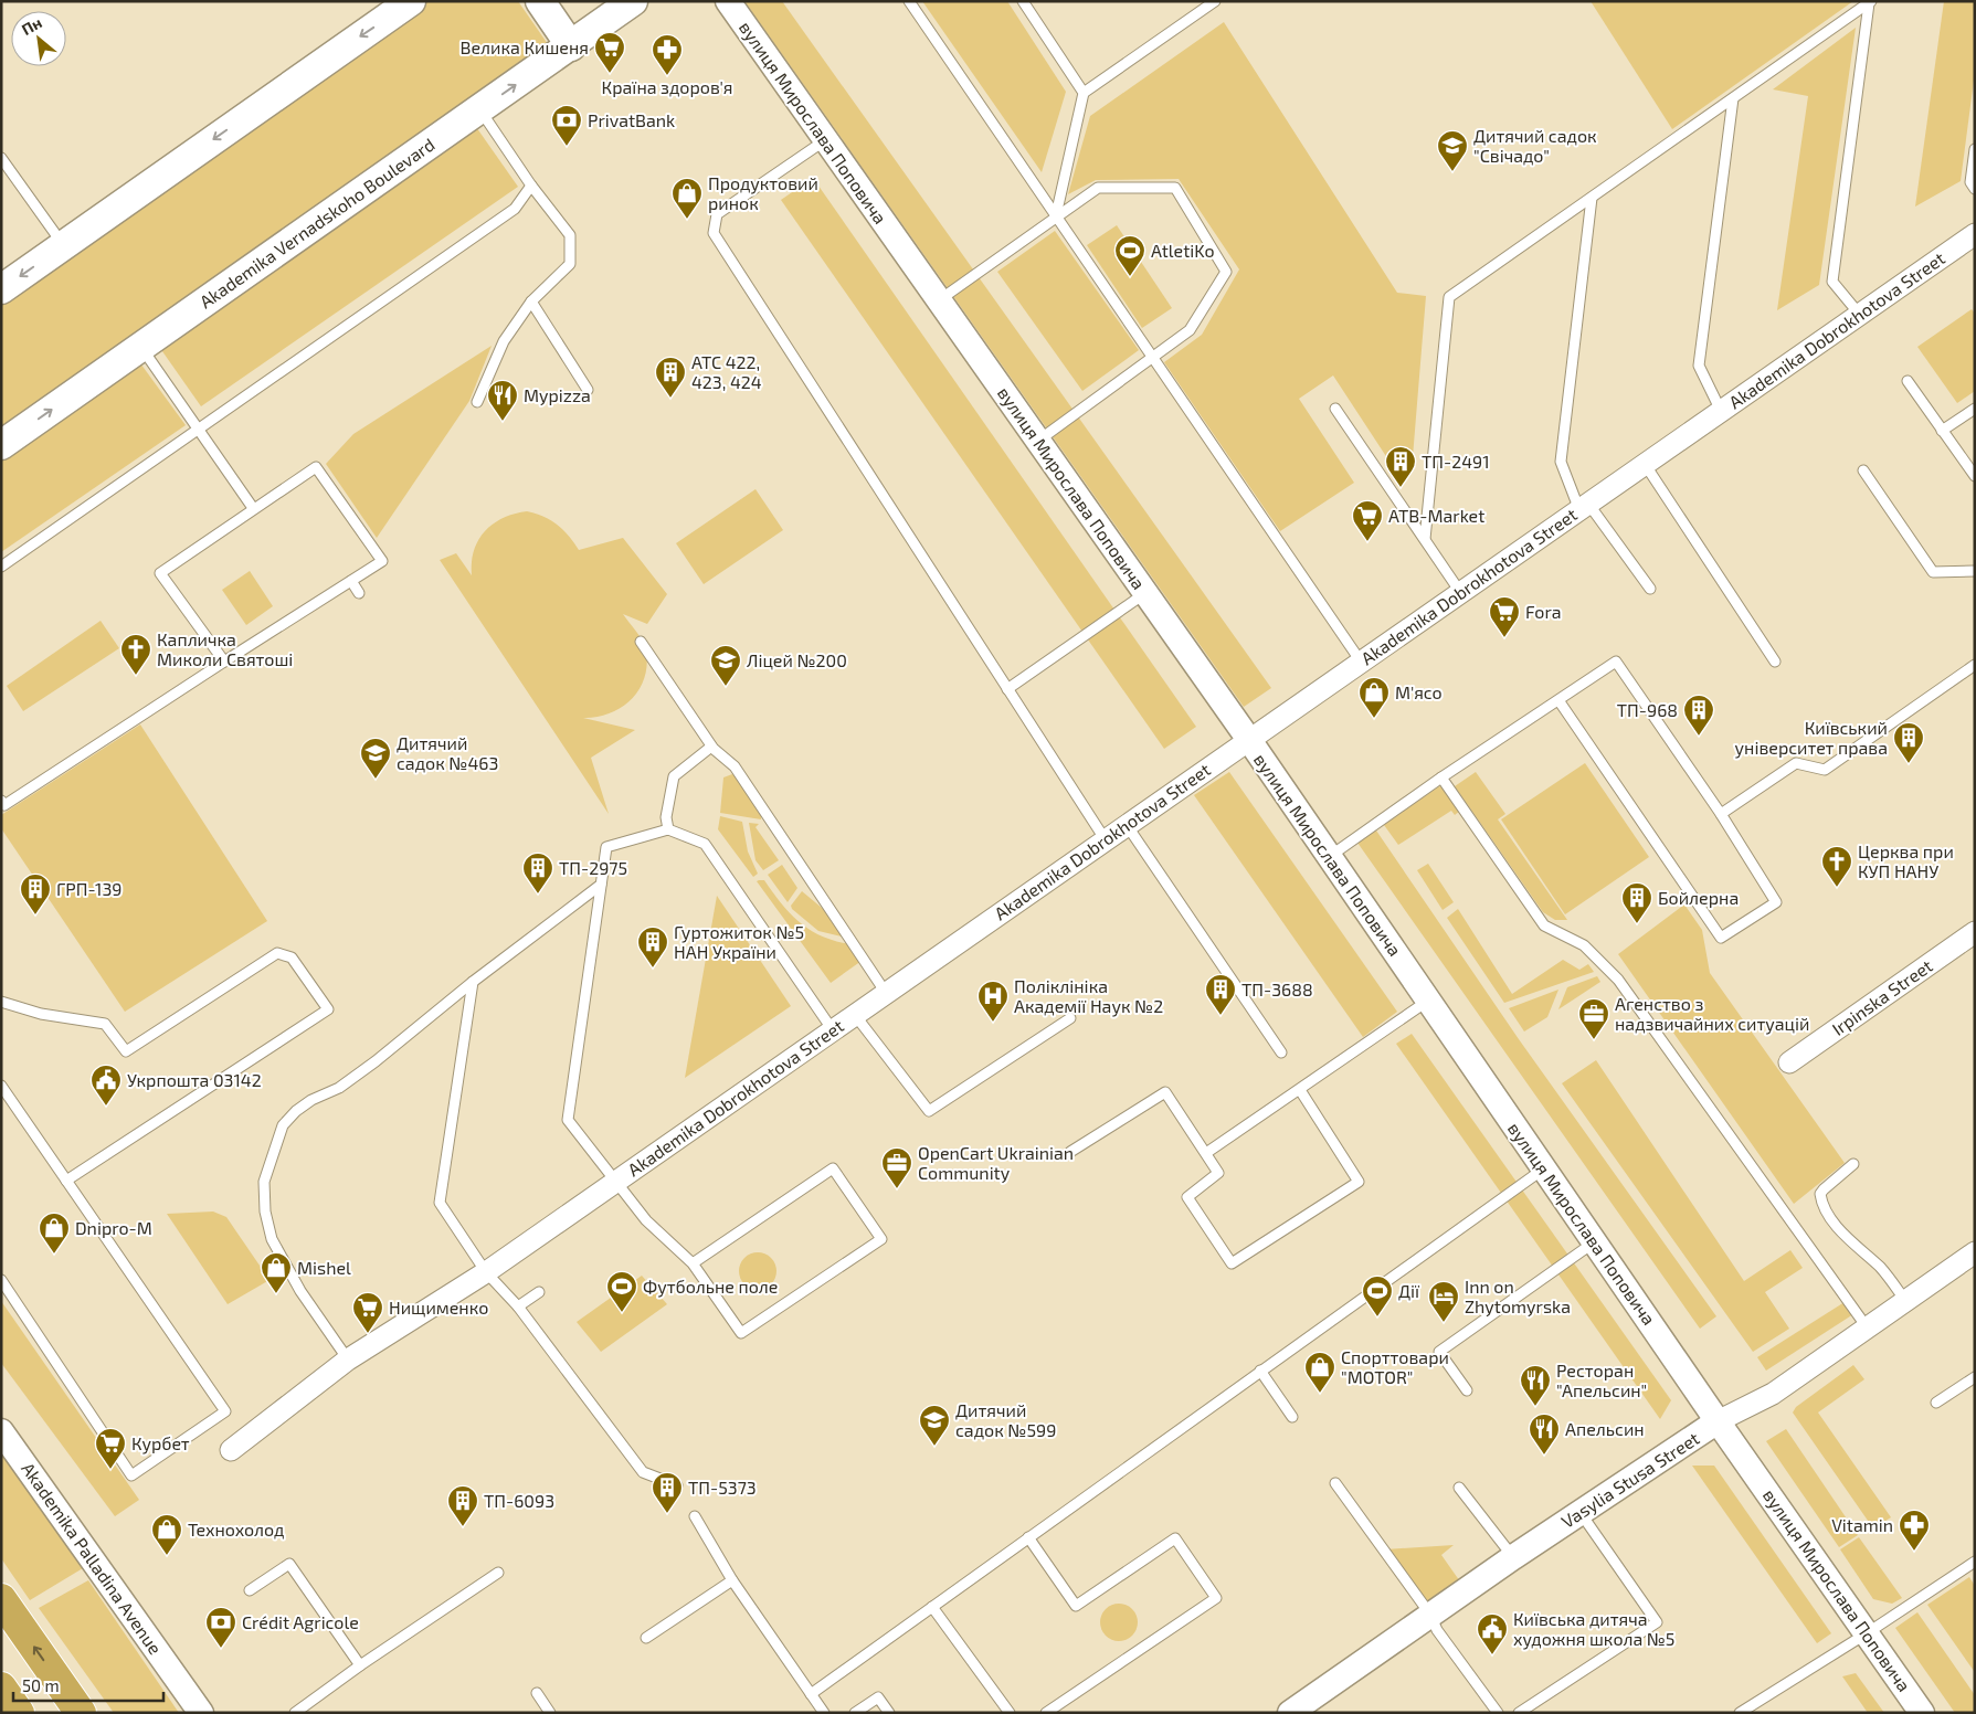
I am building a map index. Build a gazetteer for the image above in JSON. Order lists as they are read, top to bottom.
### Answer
{
  "streets": {
    "main road": ["Akademika Vernadskoho Boulevard"],
    "street": [
      "вулиця Мирослава Поповича",
      "Akademika Dobrokhotova Street",
      "Irpinska Street",
      "Vasylia Stusa Street",
      "Akademika Palladina Avenue"
    ]
  },
  "crossings": [
    ["вулиця Мирослава Поповича", "Akademika Dobrokhotova Street"],
    ["вулиця Мирослава Поповича", "Vasylia Stusa Street"]
  ],
  "places": {
    "supermarket": [
      "Велика Кишеня",
      "ATB-Market",
      "Fora",
      "Нищименко",
      "Курбет"
    ],
    "pharmacy": ["Країна здоров'я", "Vitamin"],
    "bank": ["PrivatBank", "Crédit Agricole"],
    "school or university": [
      "Дитячий садок \"Свічадо\"",
      "Ліцей №200",
      "Дитячий садок №463",
      "Дитячий садок №599"
    ],
    "shop": [
      "Продуктовий ринок",
      "М'ясо",
      "Dnipro-M",
      "Mishel",
      "Спорттовари \"MOTOR\"",
      "Технохолод"
    ],
    "sports": ["AtletiKo", "Футбольне поле", "Дії"],
    "building": [
      "АТС 422, 423, 424",
      "ТП-2491",
      "ТП-968",
      "Київський університет права",
      "ТП-2975",
      "ГРП-139",
      "Бойлерна",
      "Гуртожиток №5 НАН України",
      "ТП-3688",
      "ТП-5373",
      "ТП-6093"
    ],
    "restaurant": ["Mypizza", "Ресторан \"Апельсин\"", "Апельсин"],
    "church": ["Капличка Миколи Святоші", "Церква при КУП НАНУ"],
    "hospital": ["Поліклініка Академії Наук №2"],
    "office": ["Агенство з надзвичайних ситуацій", "OpenCart Ukrainian Community"],
    "public building": ["Укрпошта 03142", "Київська дитяча художня школа №5"],
    "hotel": ["Inn on Zhytomyrska"]
  },
  "scale_bar": "50 m",
  "north": "top left"
}
